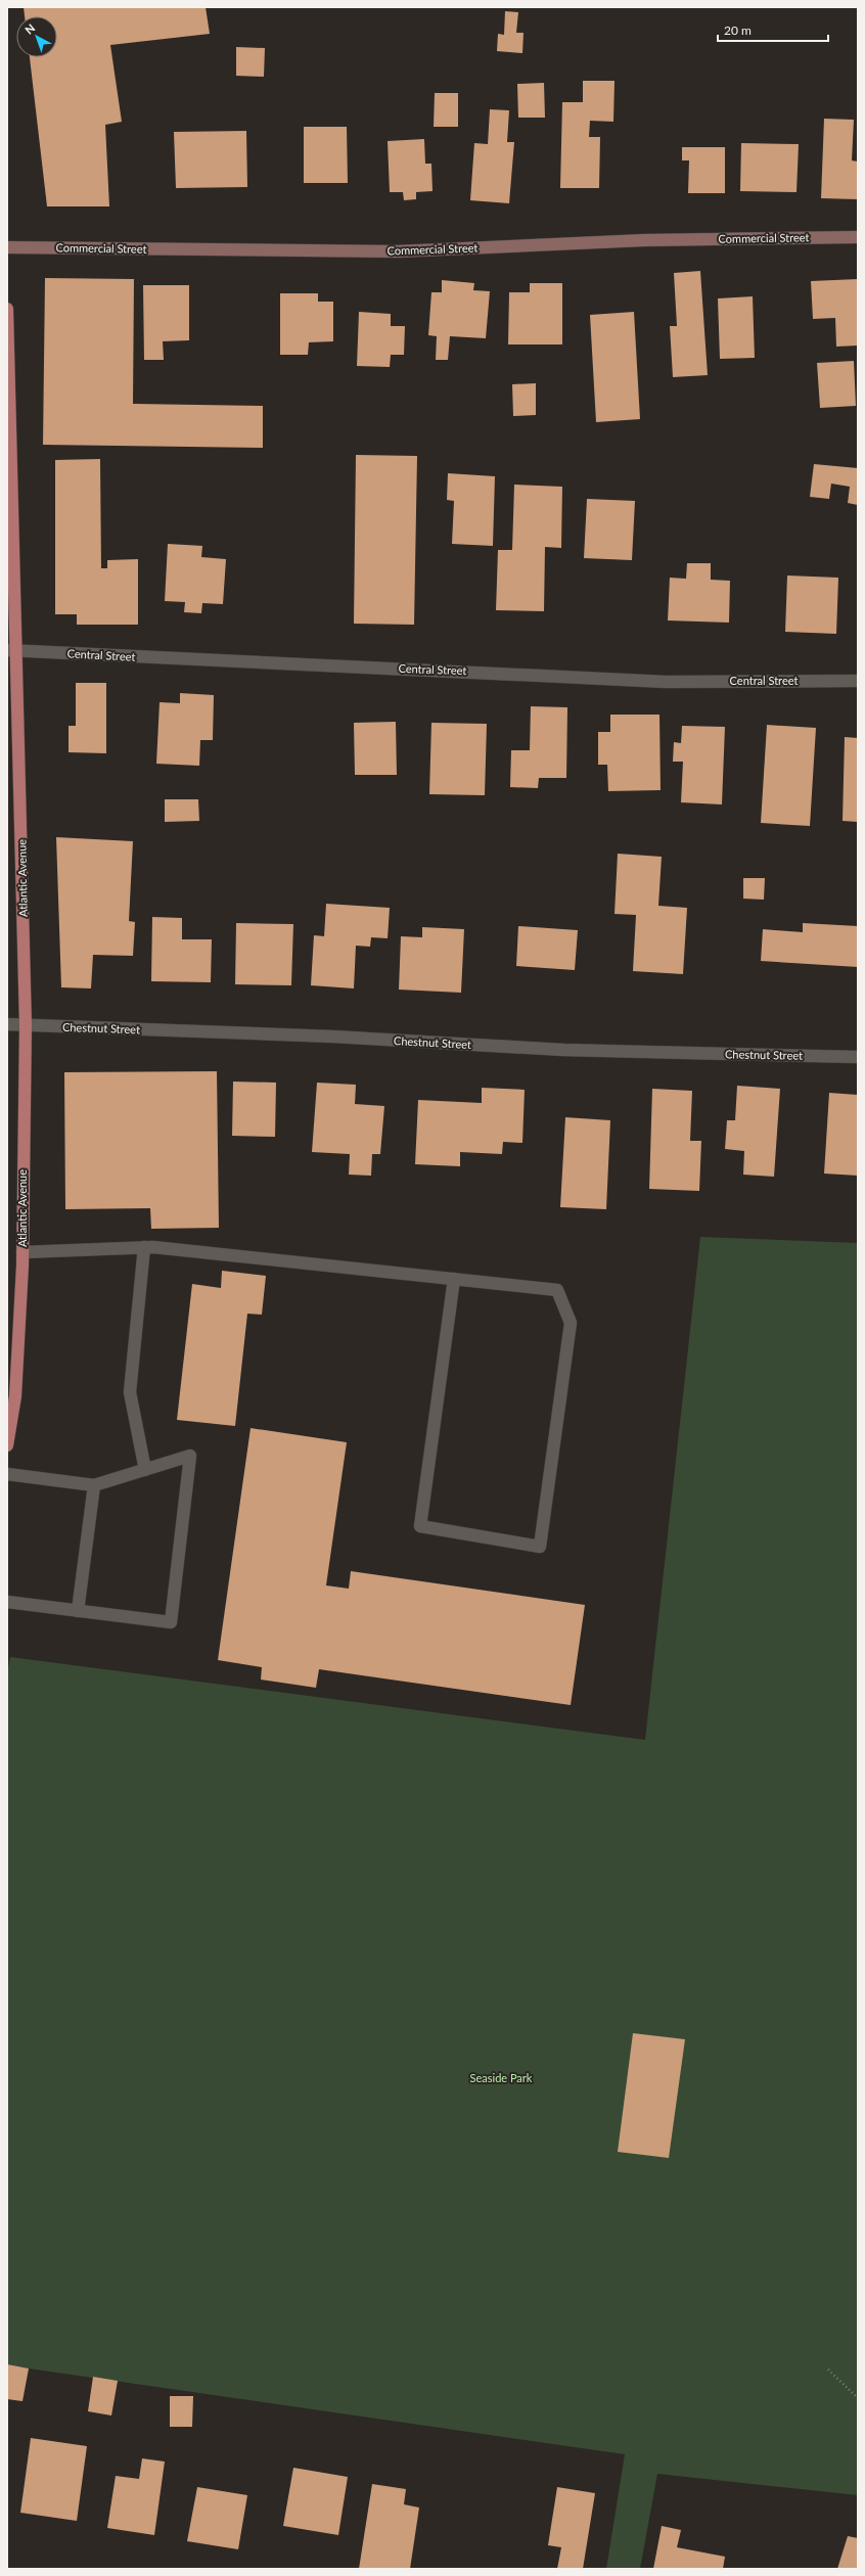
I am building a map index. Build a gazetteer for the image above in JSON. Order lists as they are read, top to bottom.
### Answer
{
  "streets": {
    "main road": ["Atlantic Avenue"],
    "street": ["Commercial Street", "Central Street", "Chestnut Street"]
  },
  "crossings": [
    ["Central Street", "Atlantic Avenue"],
    ["Atlantic Avenue", "Chestnut Street"]
  ],
  "parks": ["Seaside Park"],
  "scale_bar": "20 m",
  "north": "top left"
}
